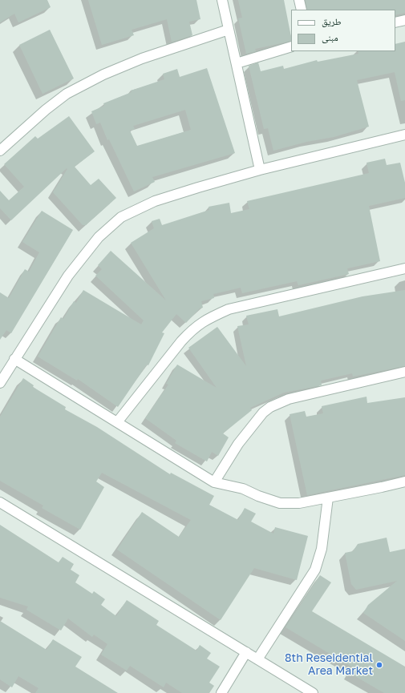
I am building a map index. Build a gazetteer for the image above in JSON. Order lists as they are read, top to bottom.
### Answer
{
  "places": ["8th Reseidential Area Market"],
  "legend": ["طريق", "مبنى"]
}
